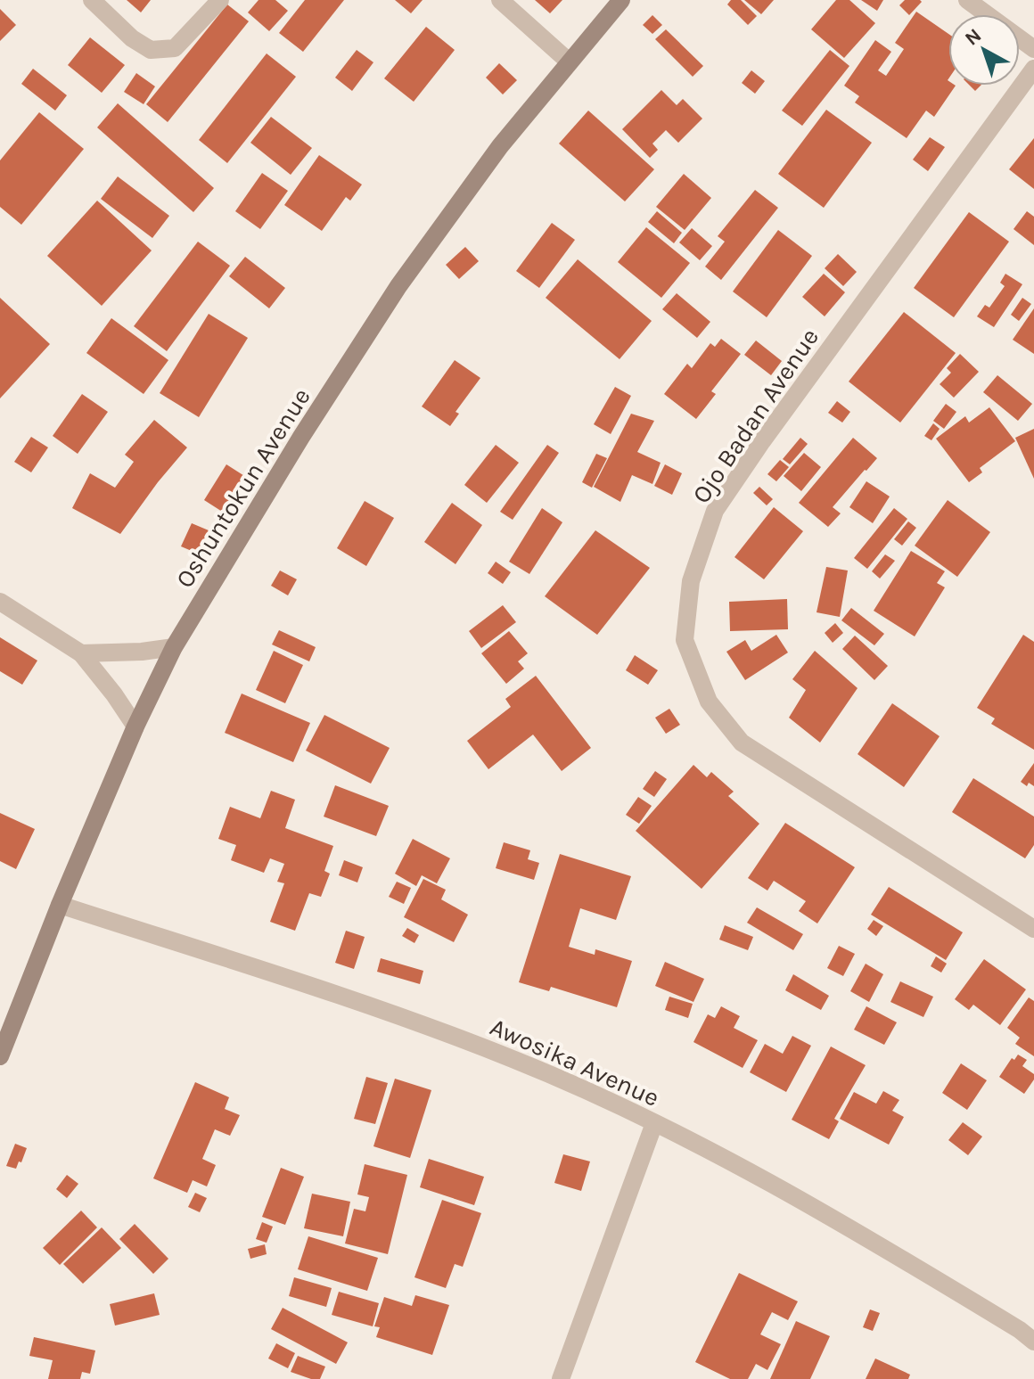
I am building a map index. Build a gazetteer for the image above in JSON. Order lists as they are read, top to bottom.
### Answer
{
  "streets": {
    "main road": ["Oshuntokun Avenue"],
    "street": ["Ojo Badan Avenue", "Awosika Avenue"]
  },
  "crossings": [
    ["Oshuntokun Avenue", "Awosika Avenue"]
  ],
  "north": "top left"
}
